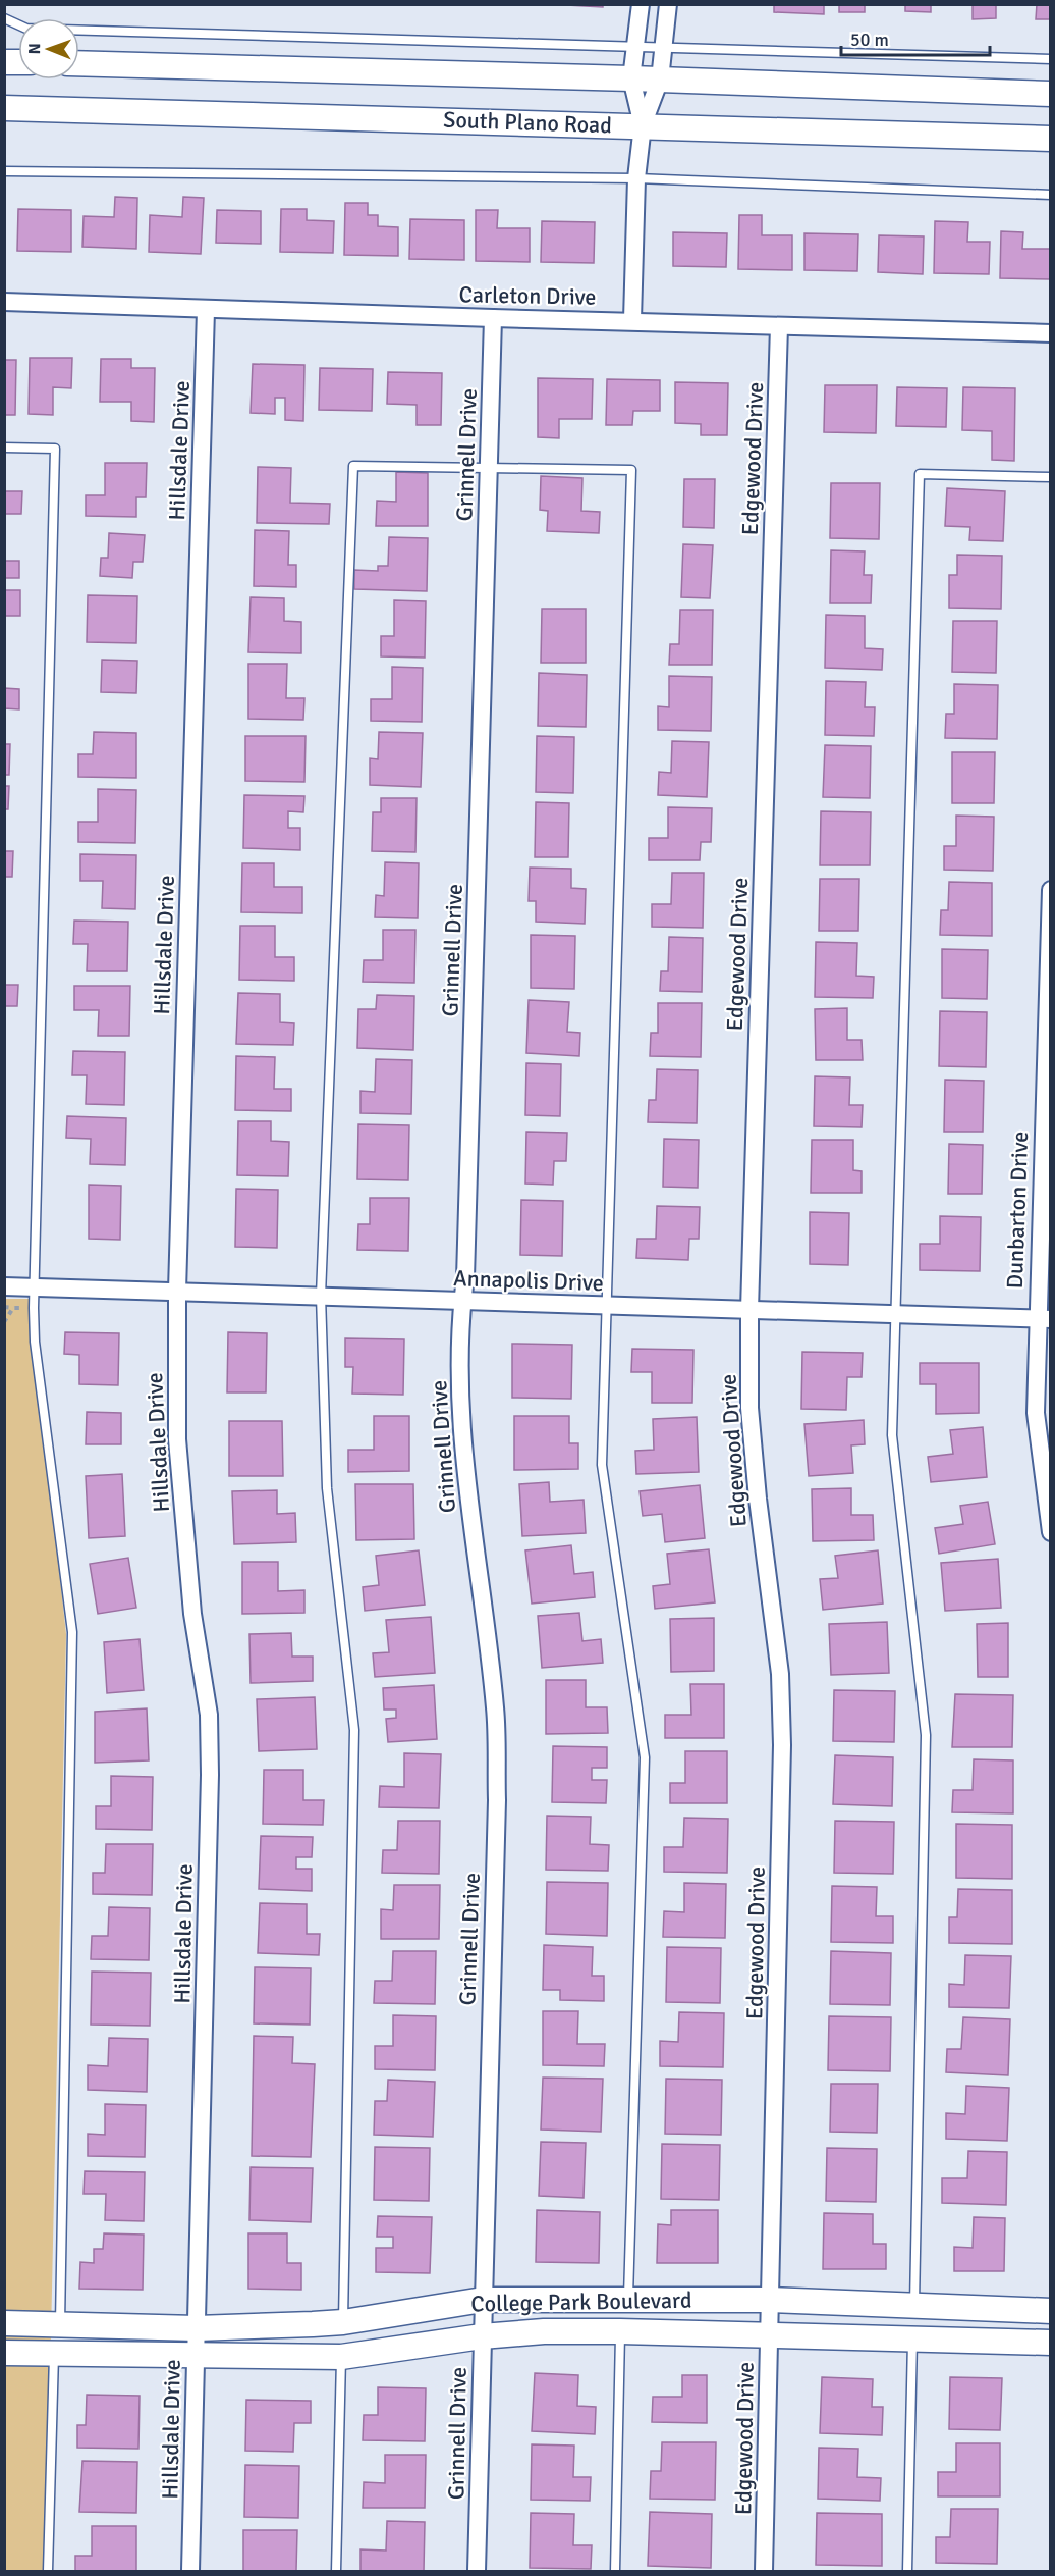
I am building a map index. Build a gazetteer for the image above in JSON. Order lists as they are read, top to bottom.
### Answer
{
  "streets": {
    "street": [
      "South Plano Road",
      "Carleton Drive",
      "Hillsdale Drive",
      "Grinnell Drive",
      "Edgewood Drive",
      "Dunbarton Drive",
      "Annapolis Drive",
      "College Park Boulevard"
    ]
  },
  "crossings": [
    ["Carleton Drive", "Hillsdale Drive"],
    ["Carleton Drive", "Grinnell Drive"],
    ["Carleton Drive", "Edgewood Drive"],
    ["Hillsdale Drive", "Annapolis Drive"],
    ["Hillsdale Drive", "College Park Boulevard"],
    ["Grinnell Drive", "Annapolis Drive"],
    ["Grinnell Drive", "College Park Boulevard"],
    ["Edgewood Drive", "Annapolis Drive"],
    ["Edgewood Drive", "College Park Boulevard"],
    ["Dunbarton Drive", "Annapolis Drive"]
  ],
  "scale_bar": "50 m",
  "north": "left"
}
